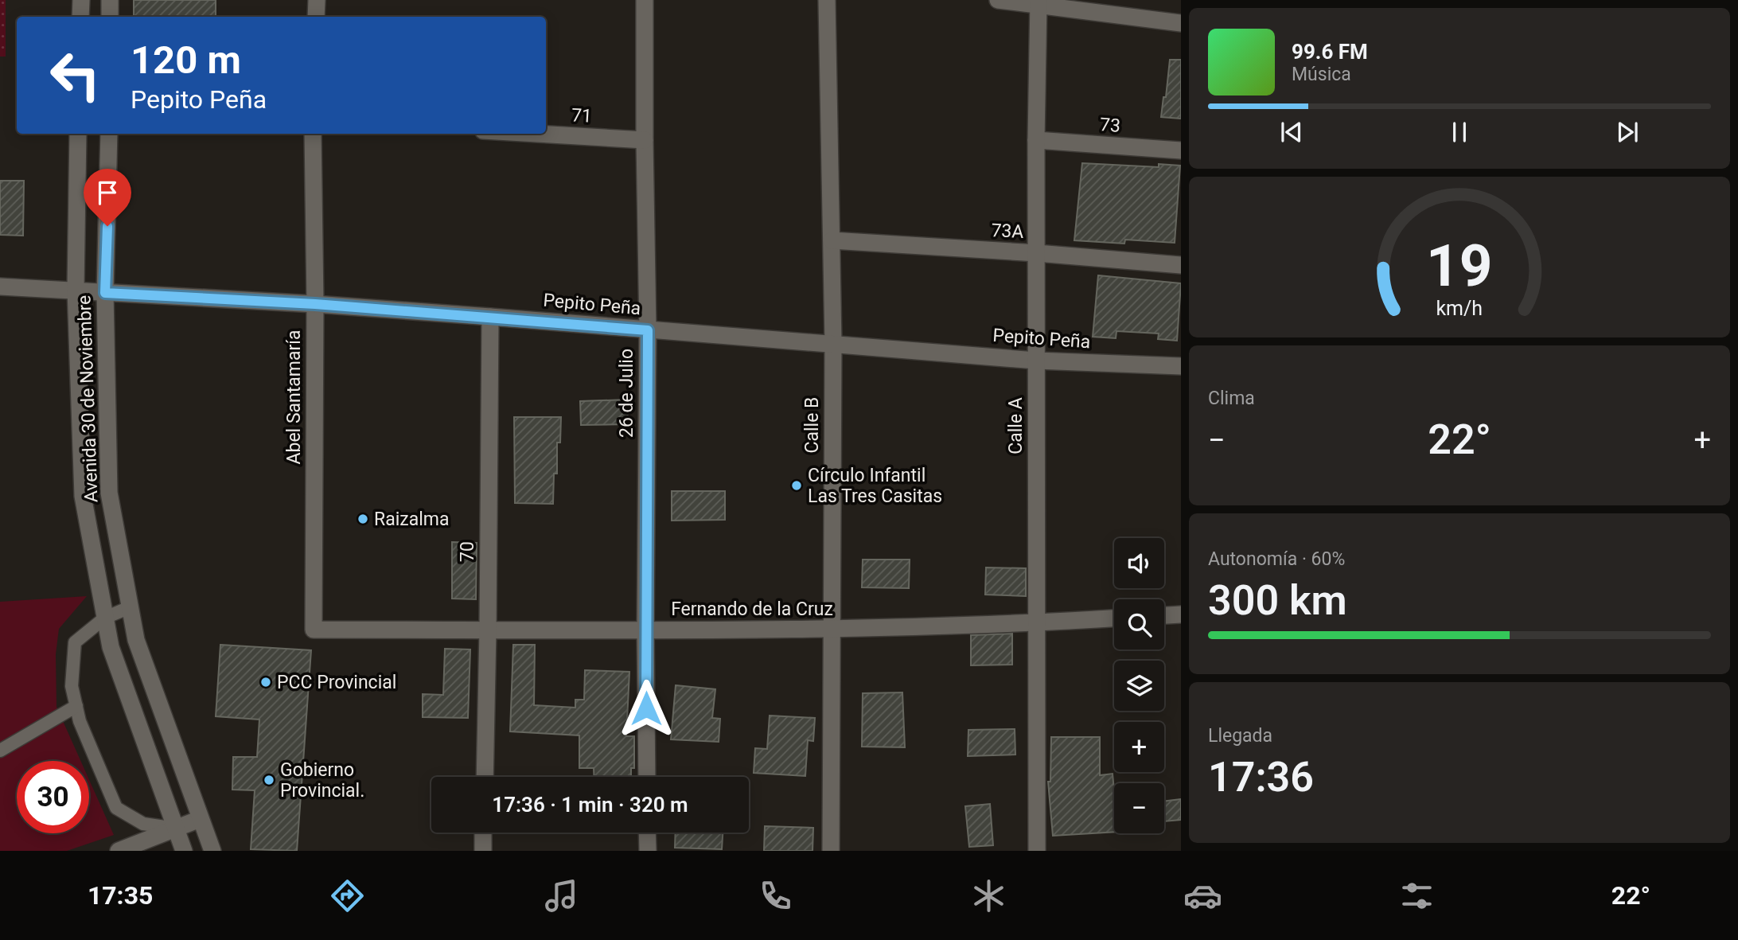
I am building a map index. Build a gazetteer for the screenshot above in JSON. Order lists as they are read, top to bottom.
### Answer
{
  "streets": {
    "street": [
      "71",
      "73",
      "73A",
      "Pepito Peña",
      "26 de Julio",
      "Abel Santamaría",
      "Avenida 30 de Noviembre",
      "Calle B",
      "Calle A",
      "70",
      "Fernando de la Cruz"
    ]
  },
  "crossings": [
    ["71", "26 de Julio"],
    ["73", "Calle A"],
    ["73A", "Calle B"],
    ["73A", "Calle A"],
    ["Pepito Peña", "26 de Julio"],
    ["Pepito Peña", "Abel Santamaría"],
    ["Pepito Peña", "Avenida 30 de Noviembre"],
    ["Pepito Peña", "Calle B"],
    ["Pepito Peña", "Calle A"],
    ["Pepito Peña", "70"],
    ["26 de Julio", "Fernando de la Cruz"],
    ["Abel Santamaría", "Fernando de la Cruz"],
    ["Calle B", "Fernando de la Cruz"],
    ["Calle A", "Fernando de la Cruz"],
    ["70", "Fernando de la Cruz"]
  ],
  "places": [
    "Círculo Infantil Las Tres Casitas",
    "Raizalma",
    "PCC Provincial",
    "Gobierno Provincial."
  ],
  "page": {
    "turn": ["120 m", "Pepito Peña"],
    "song": ["99.6 FM", "Música"],
    "tile": [
      "Clima",
      ["Autonomía · 60%", "300 km"],
      ["Llegada", "17:36"]
    ],
    "heat": ["−", "22°", "+"],
    "map_buttons": ["+", "−"],
    "limit": "30",
    "trip": "17:36 · 1 min · 320 m",
    "tabs": ["17:35", "22°"],
    "gauge": ["19", "km/h"]
  }
}
